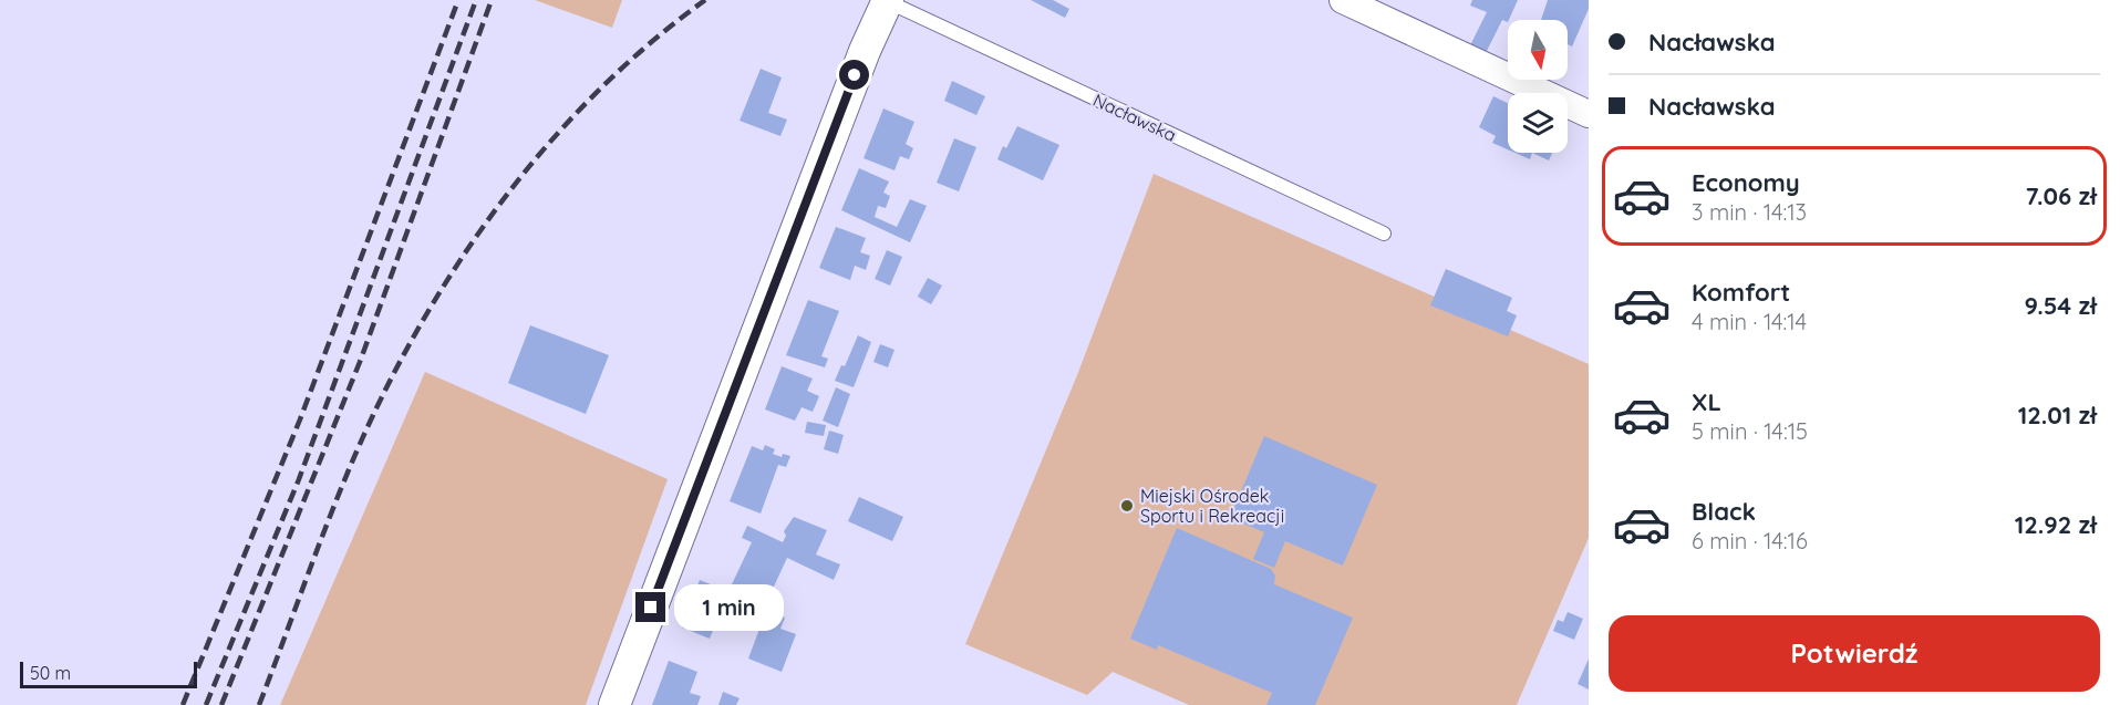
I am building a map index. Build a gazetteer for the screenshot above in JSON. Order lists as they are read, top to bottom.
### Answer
{
  "streets": {
    "street": ["Nacławska"]
  },
  "places": ["Miejski Ośrodek Sportu i Rekreacji"],
  "scale_bar": "50 m",
  "north": "bottom",
  "page": {
    "banner": ["Nacławska", "Nacławska"],
    "list": [
      {
        "name": "Economy",
        "note": "3 min · 14:13",
        "value": "7.06 zł"
      },
      {
        "name": "Komfort",
        "note": "4 min · 14:14",
        "value": "9.54 zł"
      },
      {
        "name": "XL",
        "note": "5 min · 14:15",
        "value": "12.01 zł"
      },
      {
        "name": "Black",
        "note": "6 min · 14:16",
        "value": "12.92 zł"
      }
    ],
    "bubble": "1 min",
    "buttons": "Potwierdź",
    "scale": "50 m"
  }
}
